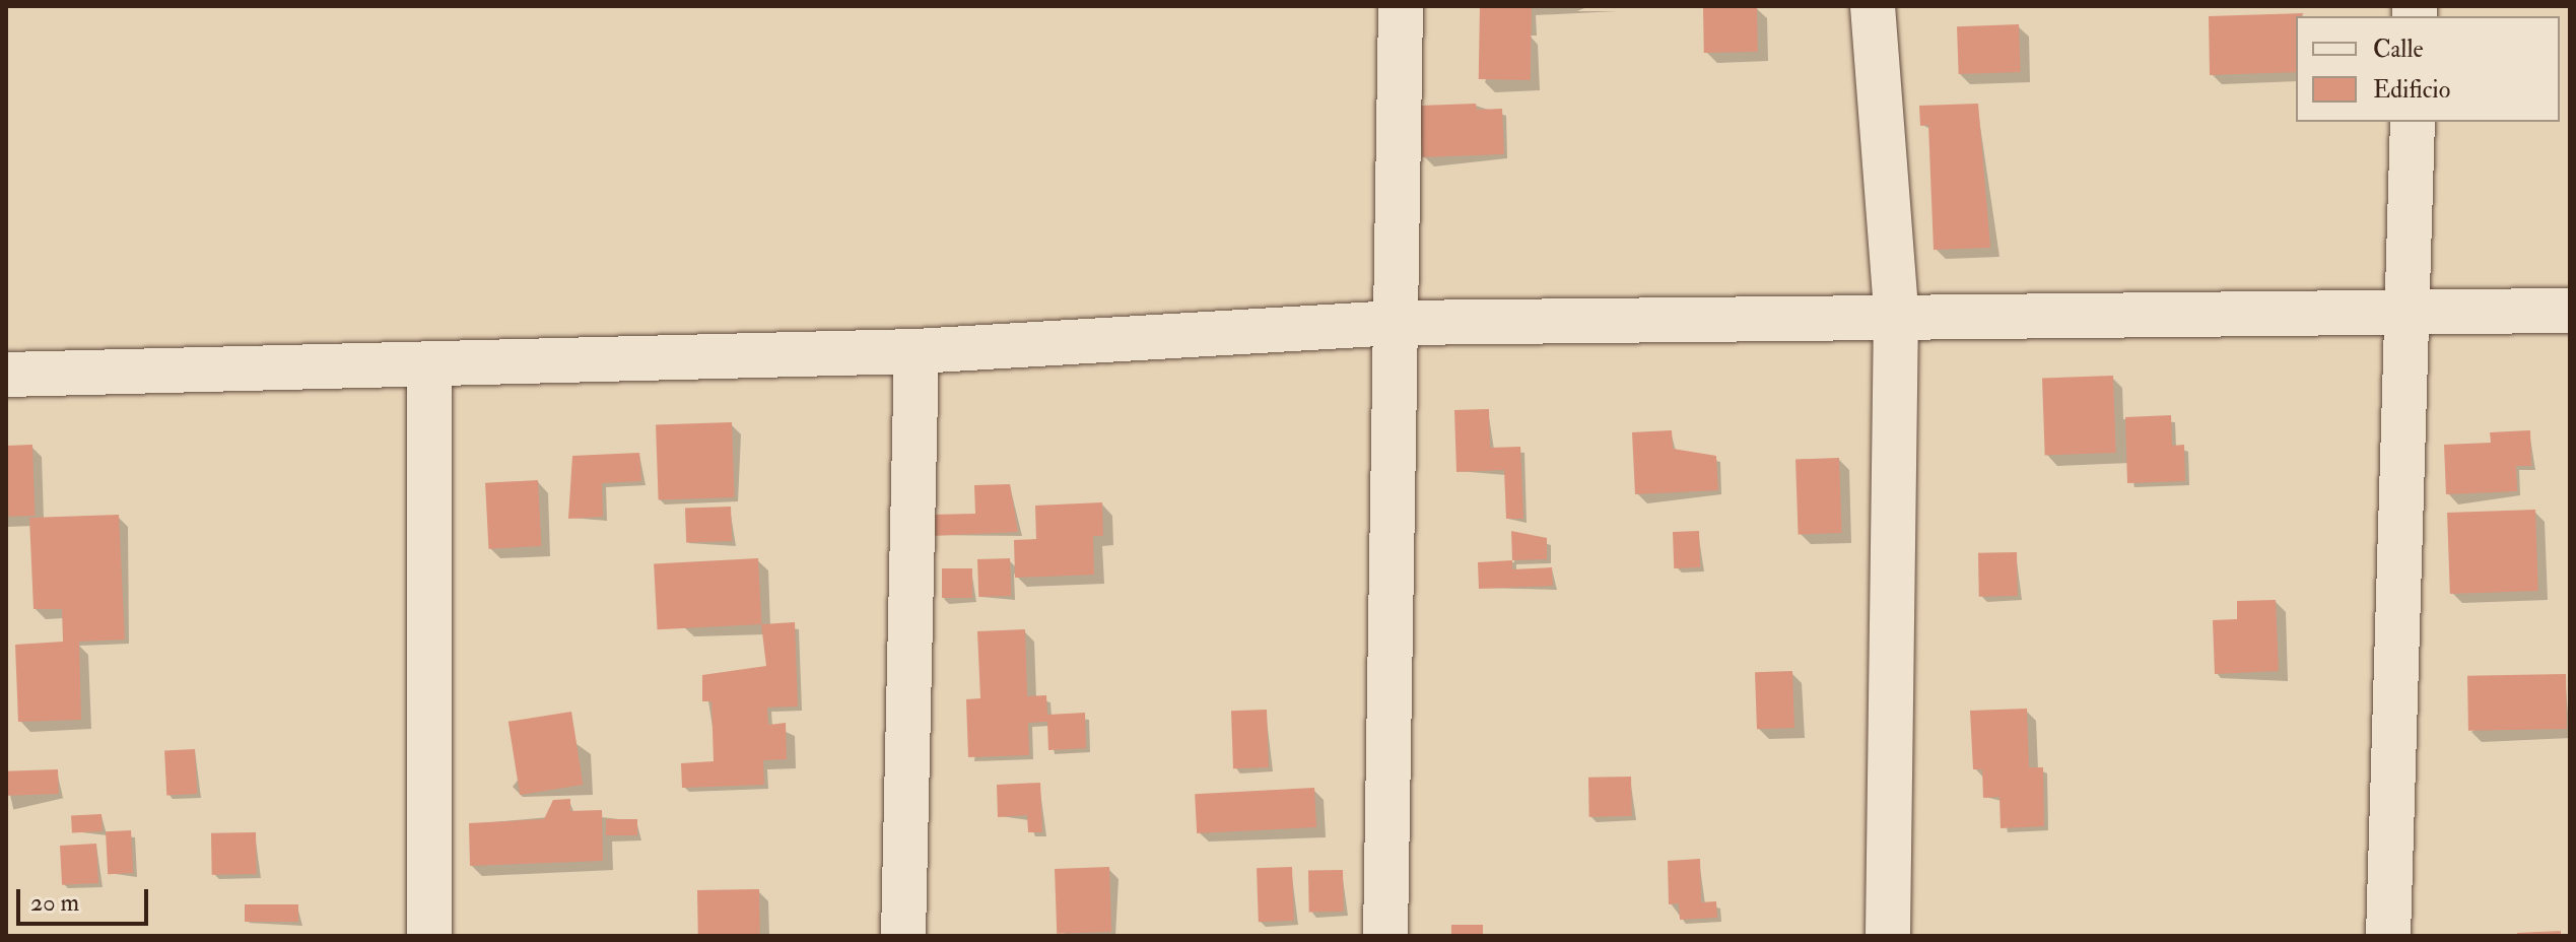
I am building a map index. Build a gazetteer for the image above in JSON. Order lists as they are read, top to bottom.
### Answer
{
  "legend": ["Calle", "Edificio"],
  "scale_bar": "20 m"
}
